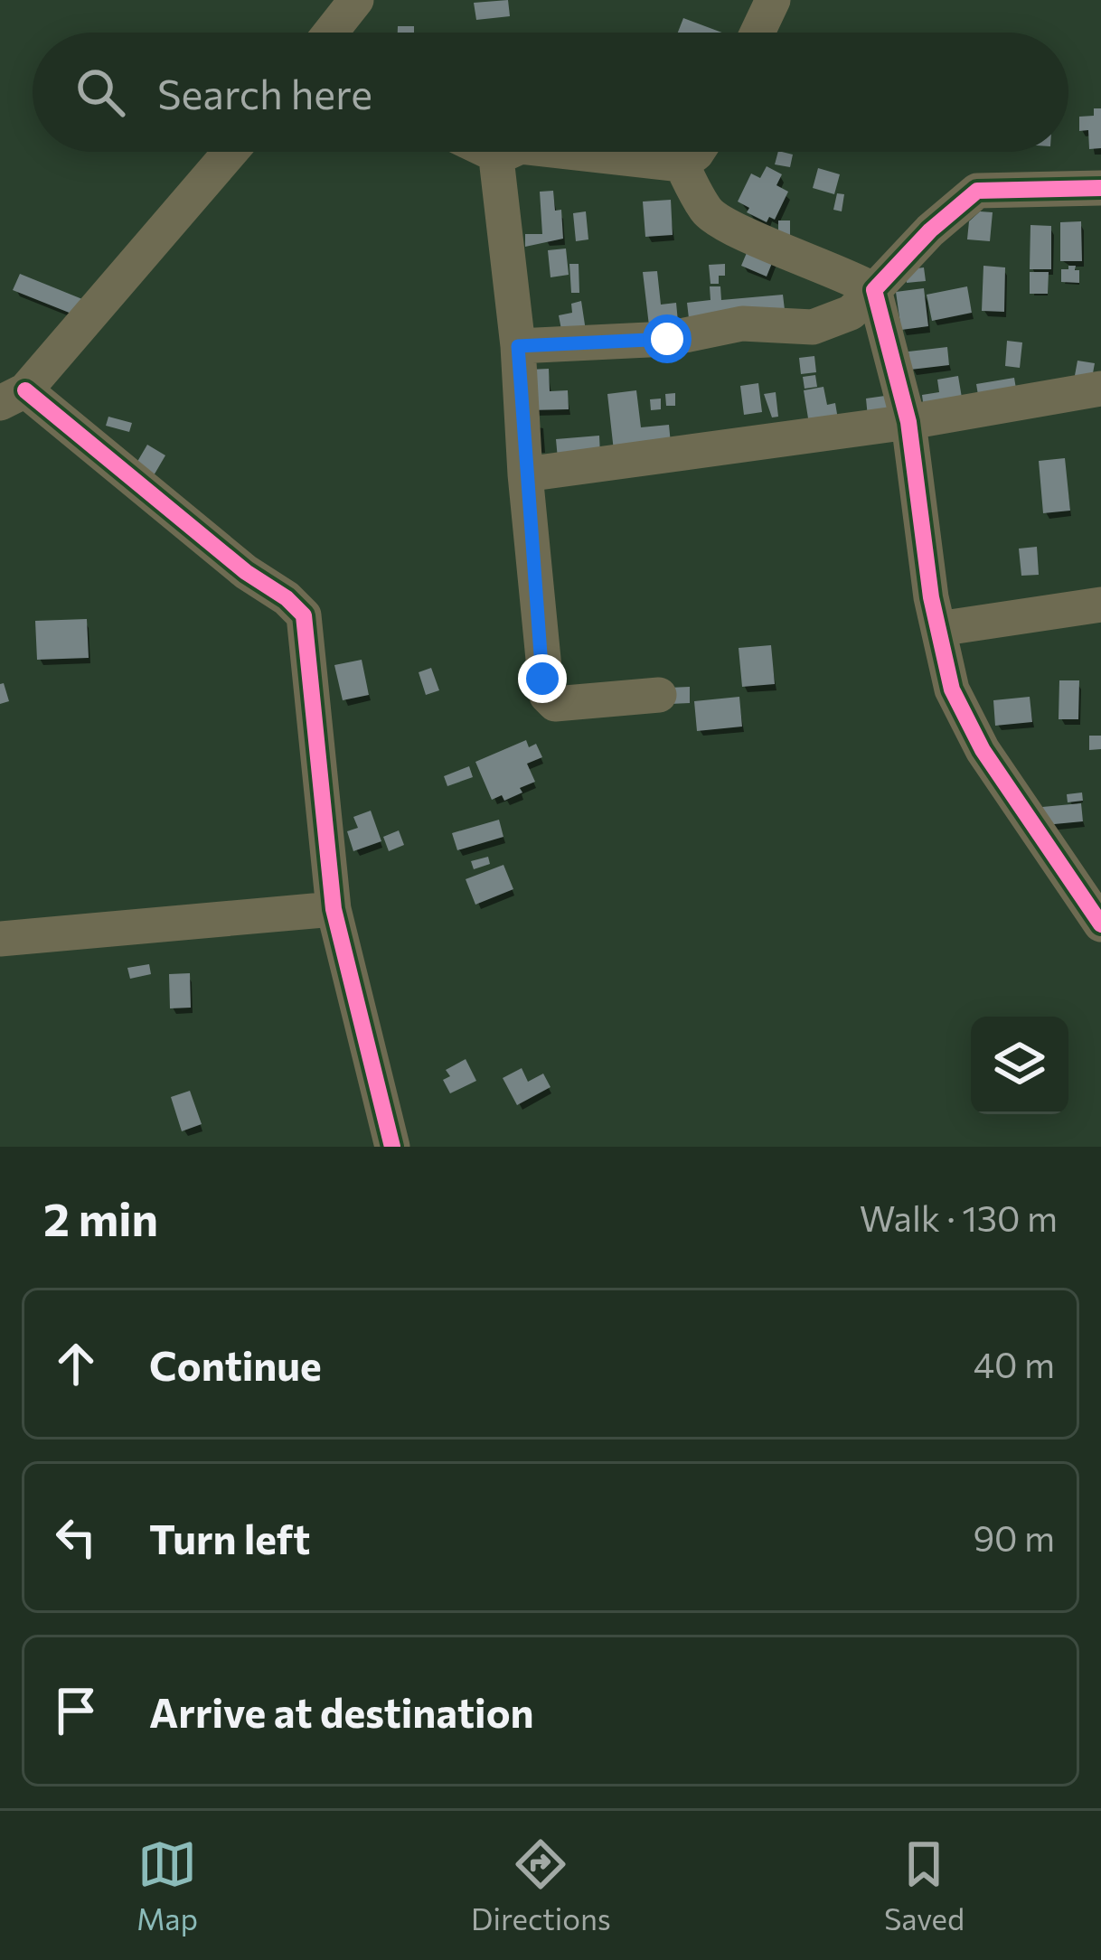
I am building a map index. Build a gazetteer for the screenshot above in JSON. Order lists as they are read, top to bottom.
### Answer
{
  "page": {
    "search": "Search here",
    "heading": ["2 min", "Walk · 130 m"],
    "list": [
      ["Continue", "40 m"],
      ["Turn left", "90 m"],
      "Arrive at destination"
    ],
    "nav": ["Map", "Directions", "Saved"]
  }
}
